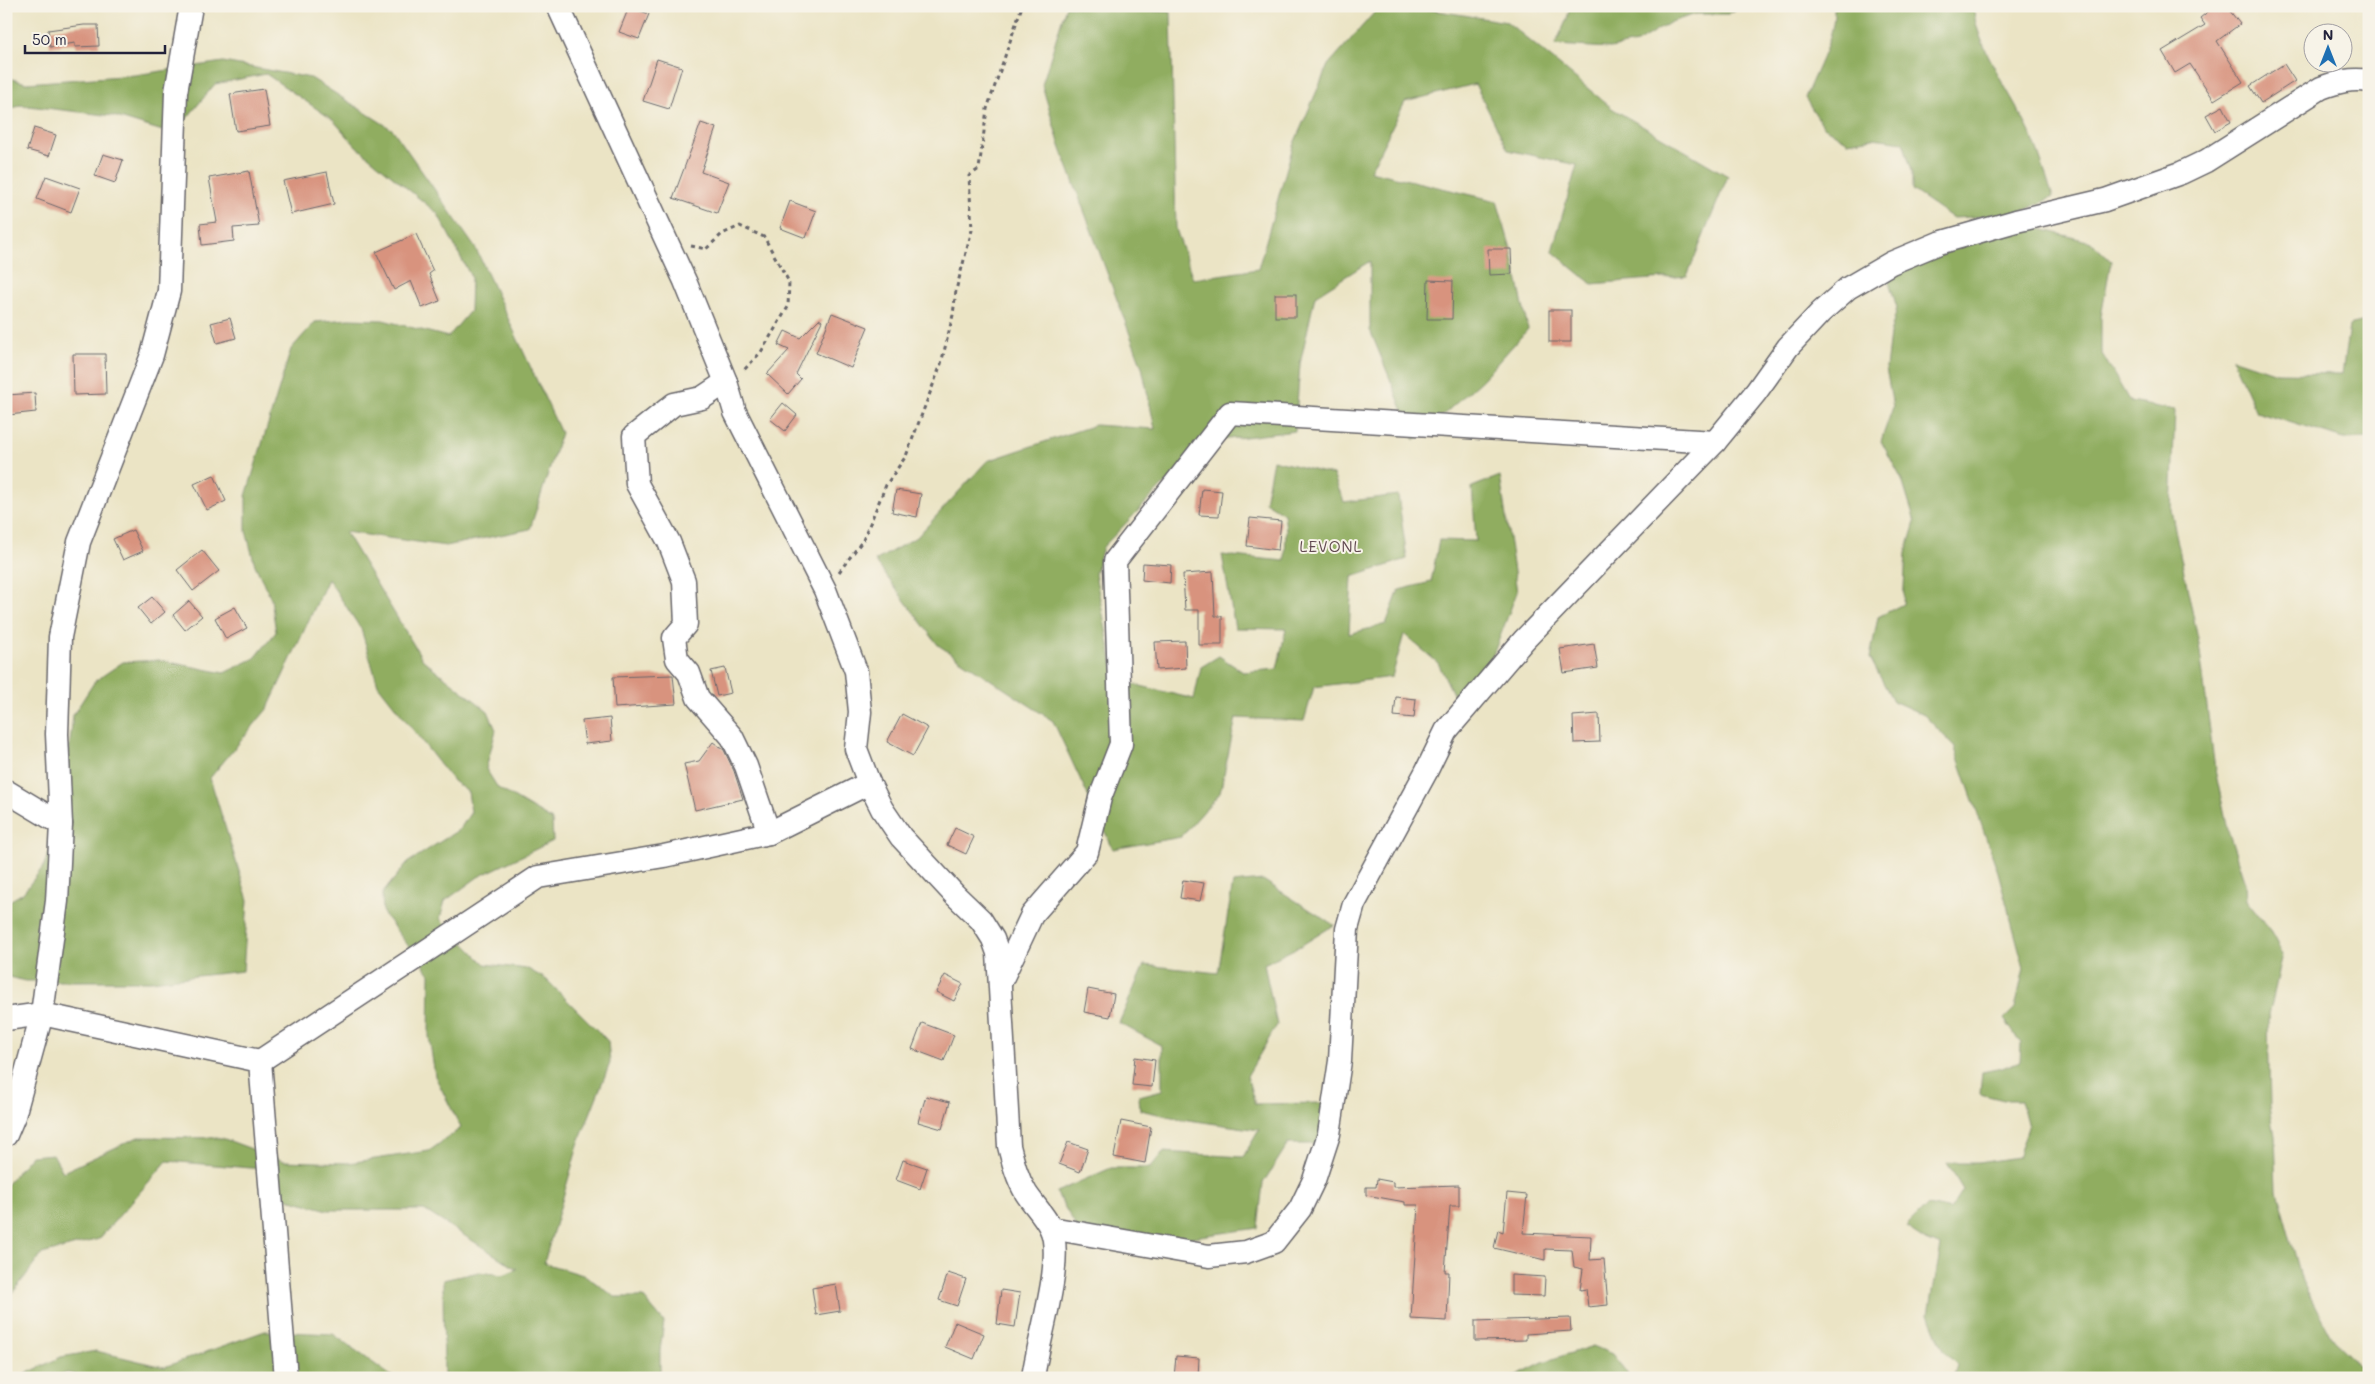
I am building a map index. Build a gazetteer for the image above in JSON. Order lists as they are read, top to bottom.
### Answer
{
  "districts": ["LEVONL"],
  "scale_bar": "50 m",
  "north": "top"
}
